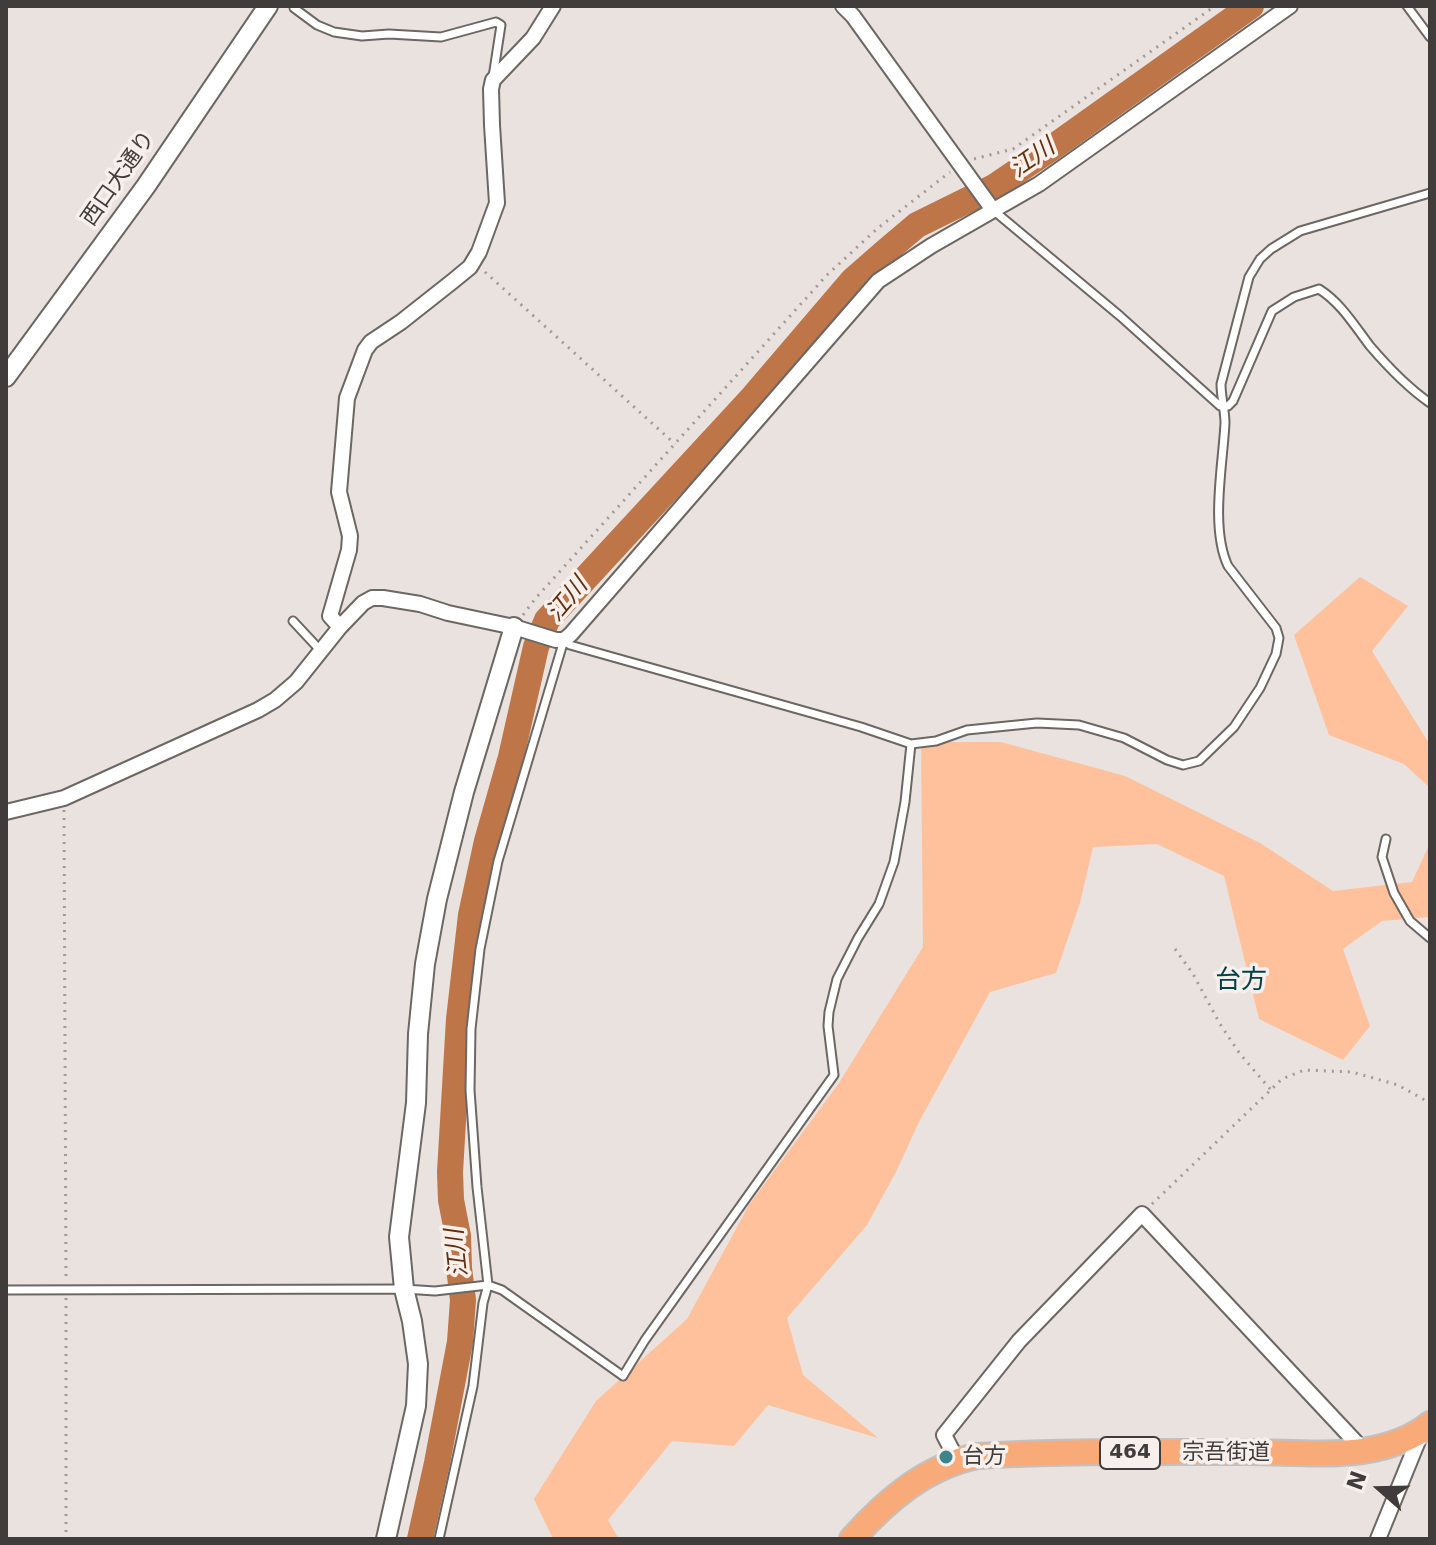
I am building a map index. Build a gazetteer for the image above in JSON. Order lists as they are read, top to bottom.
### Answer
{
  "streets": {
    "highway": ["464", "宗吾街道"],
    "street": ["西口大通り"]
  },
  "districts": ["台方"],
  "water": ["江川"],
  "places": ["台方"],
  "north": "left"
}
